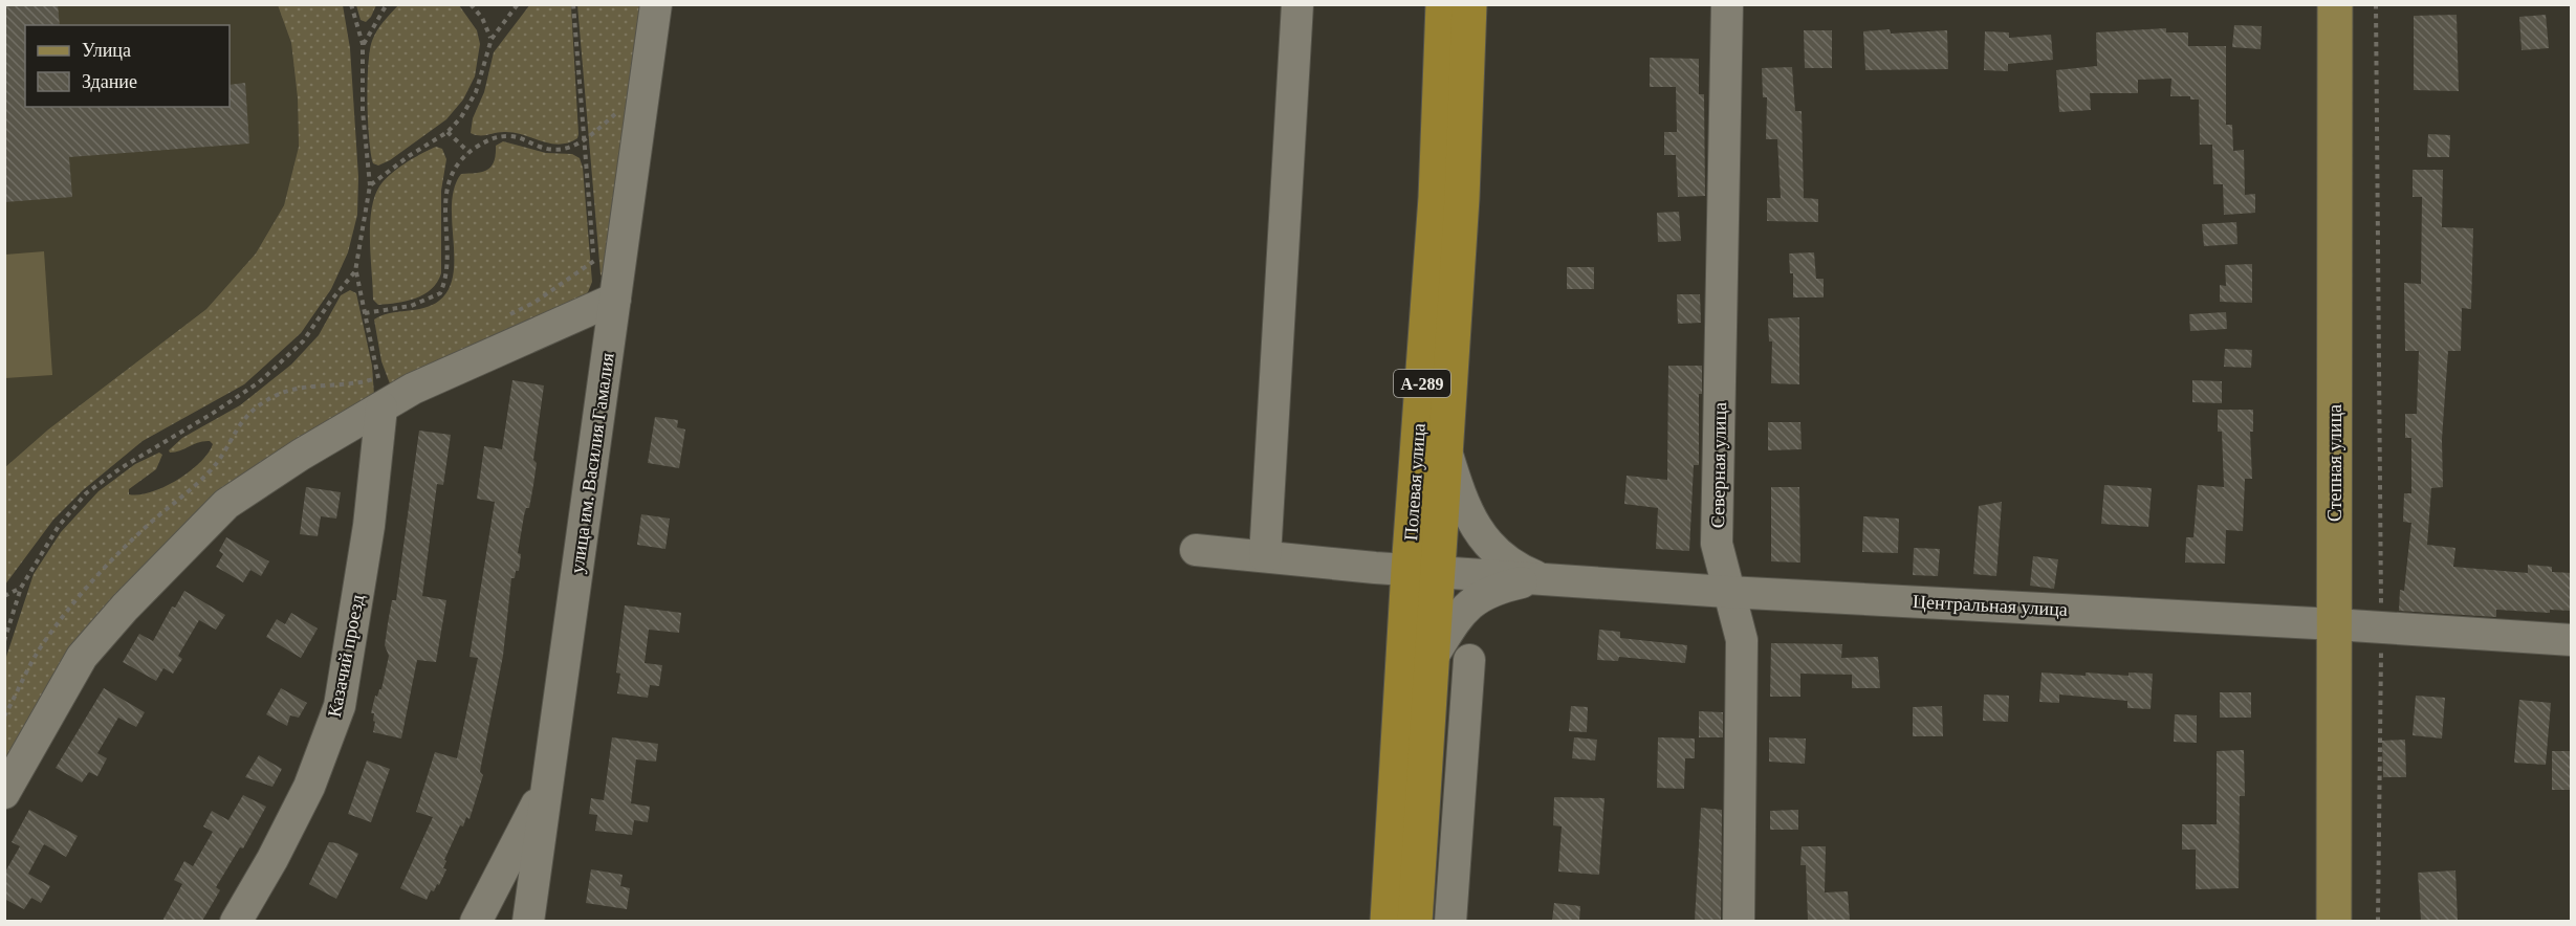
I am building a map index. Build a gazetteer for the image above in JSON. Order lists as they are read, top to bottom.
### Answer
{
  "streets": {
    "highway": ["А-289", "Полевая улица"],
    "main road": ["Степная улица"],
    "street": [
      "улица им. Василия Гамалия",
      "Северная улица",
      "Центральная улица",
      "Казачий проезд"
    ]
  },
  "crossings": [
    ["А-289", "Полевая улица"],
    ["А-289", "Центральная улица"],
    ["Степная улица", "Центральная улица"],
    ["Северная улица", "Центральная улица"],
    ["Полевая улица", "Центральная улица"]
  ],
  "legend": ["Улица", "Здание"]
}
